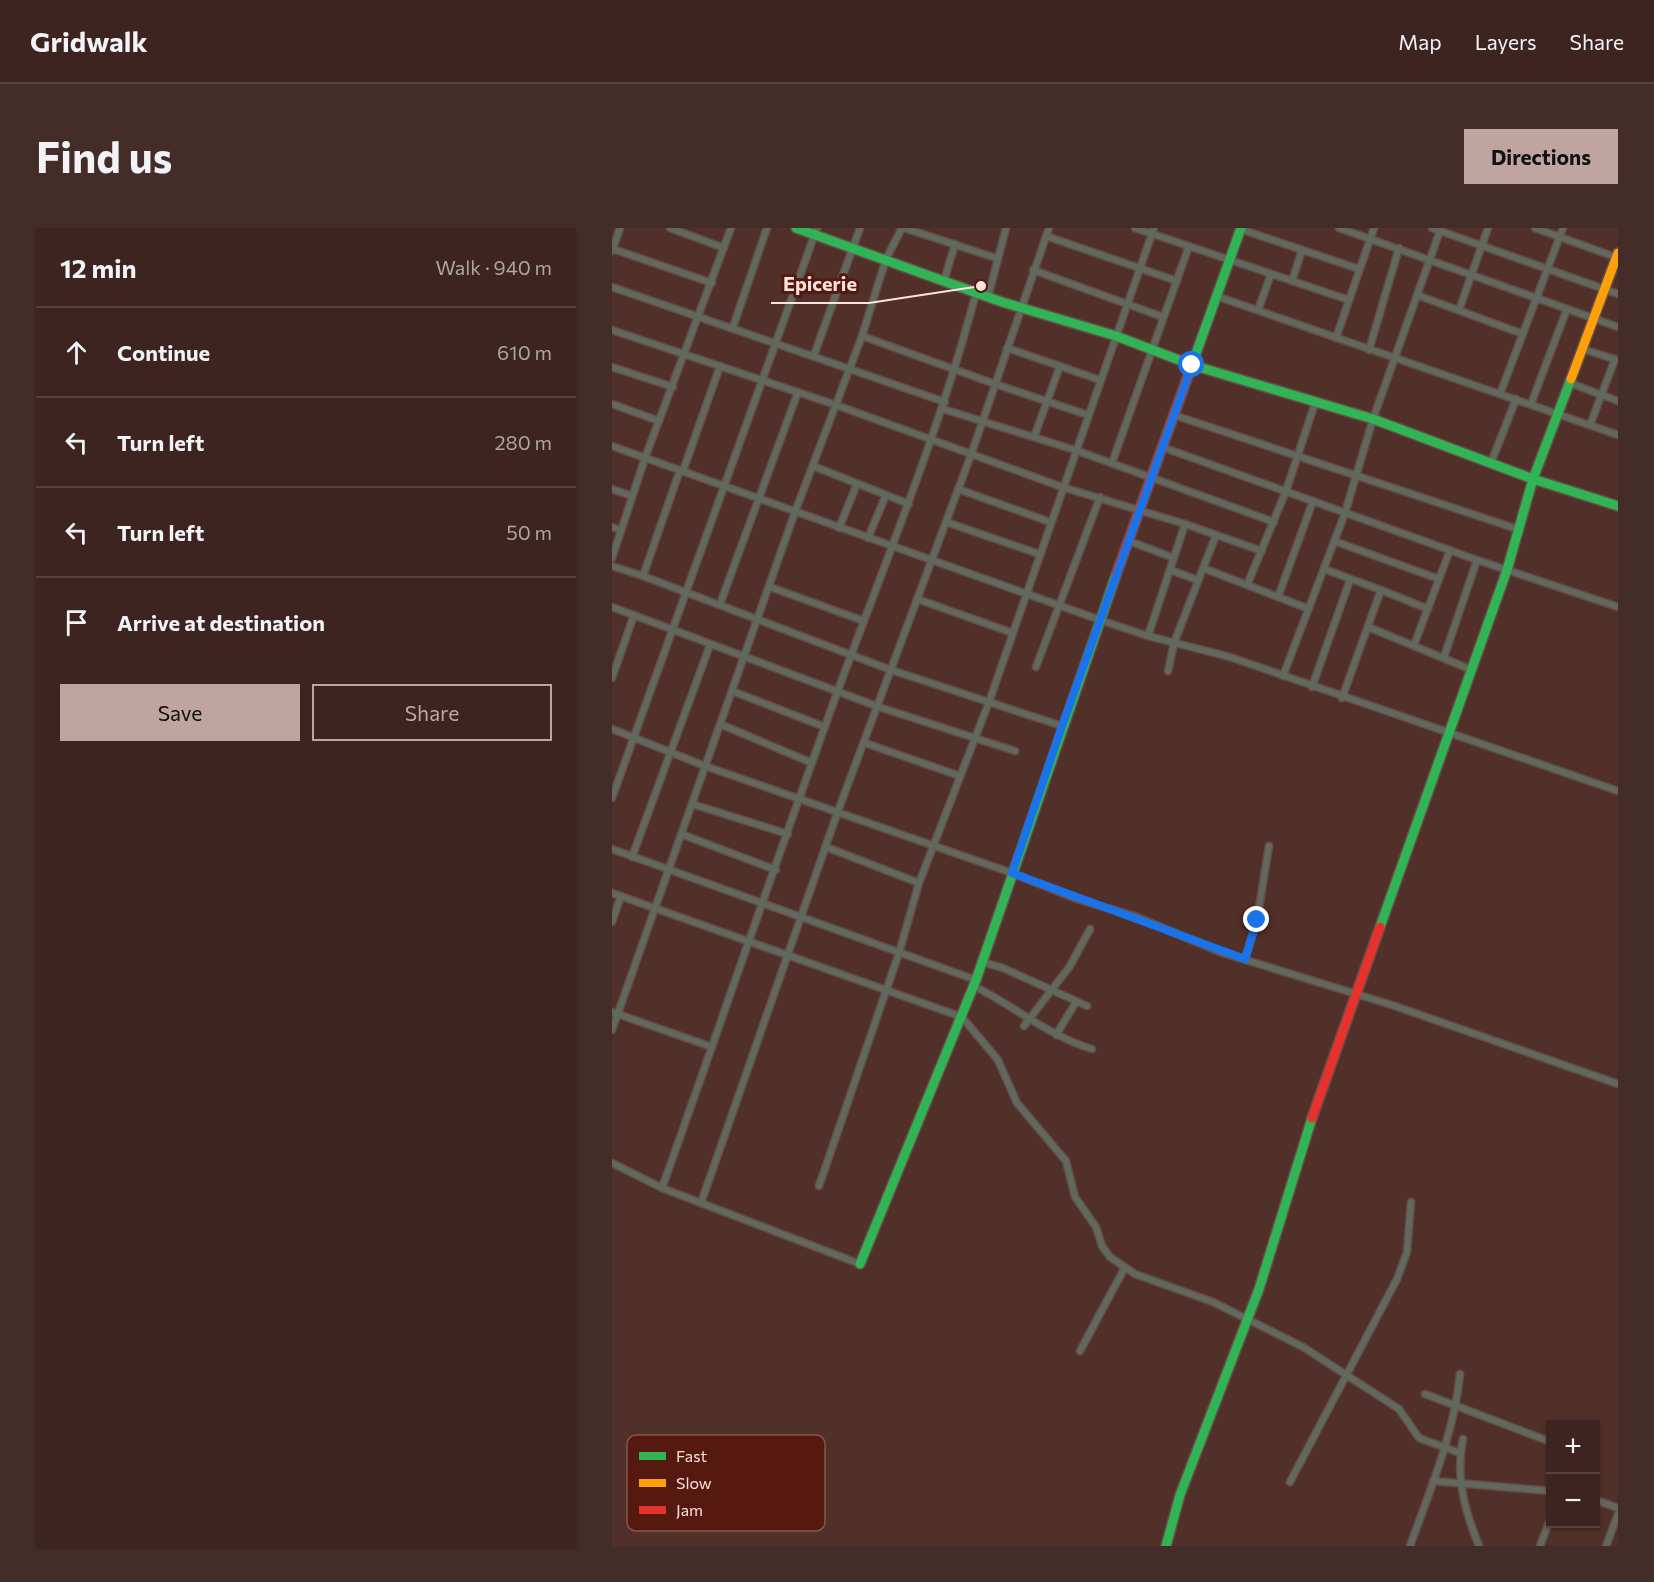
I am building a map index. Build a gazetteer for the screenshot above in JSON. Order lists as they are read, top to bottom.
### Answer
{
  "places": ["Epicerie"],
  "legend": ["Fast", "Slow", "Jam"],
  "page": {
    "header": "Gridwalk",
    "nav": ["Map", "Layers", "Share"],
    "buttons": [
      "Directions",
      ["Save", "Share"]
    ],
    "title": "Find us",
    "heading": ["12 min", "Walk · 940 m"],
    "list": [
      ["Continue", "610 m"],
      ["Turn left", "280 m"],
      ["Turn left", "50 m"],
      "Arrive at destination"
    ],
    "map_buttons": ["+", "−"]
  }
}
